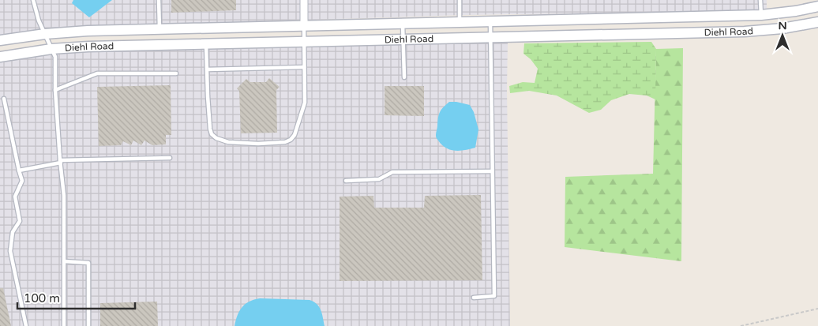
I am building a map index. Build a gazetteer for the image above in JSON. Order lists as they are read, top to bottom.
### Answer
{
  "streets": {
    "street": ["Diehl Road"]
  },
  "scale_bar": "100 m",
  "north": "top"
}
